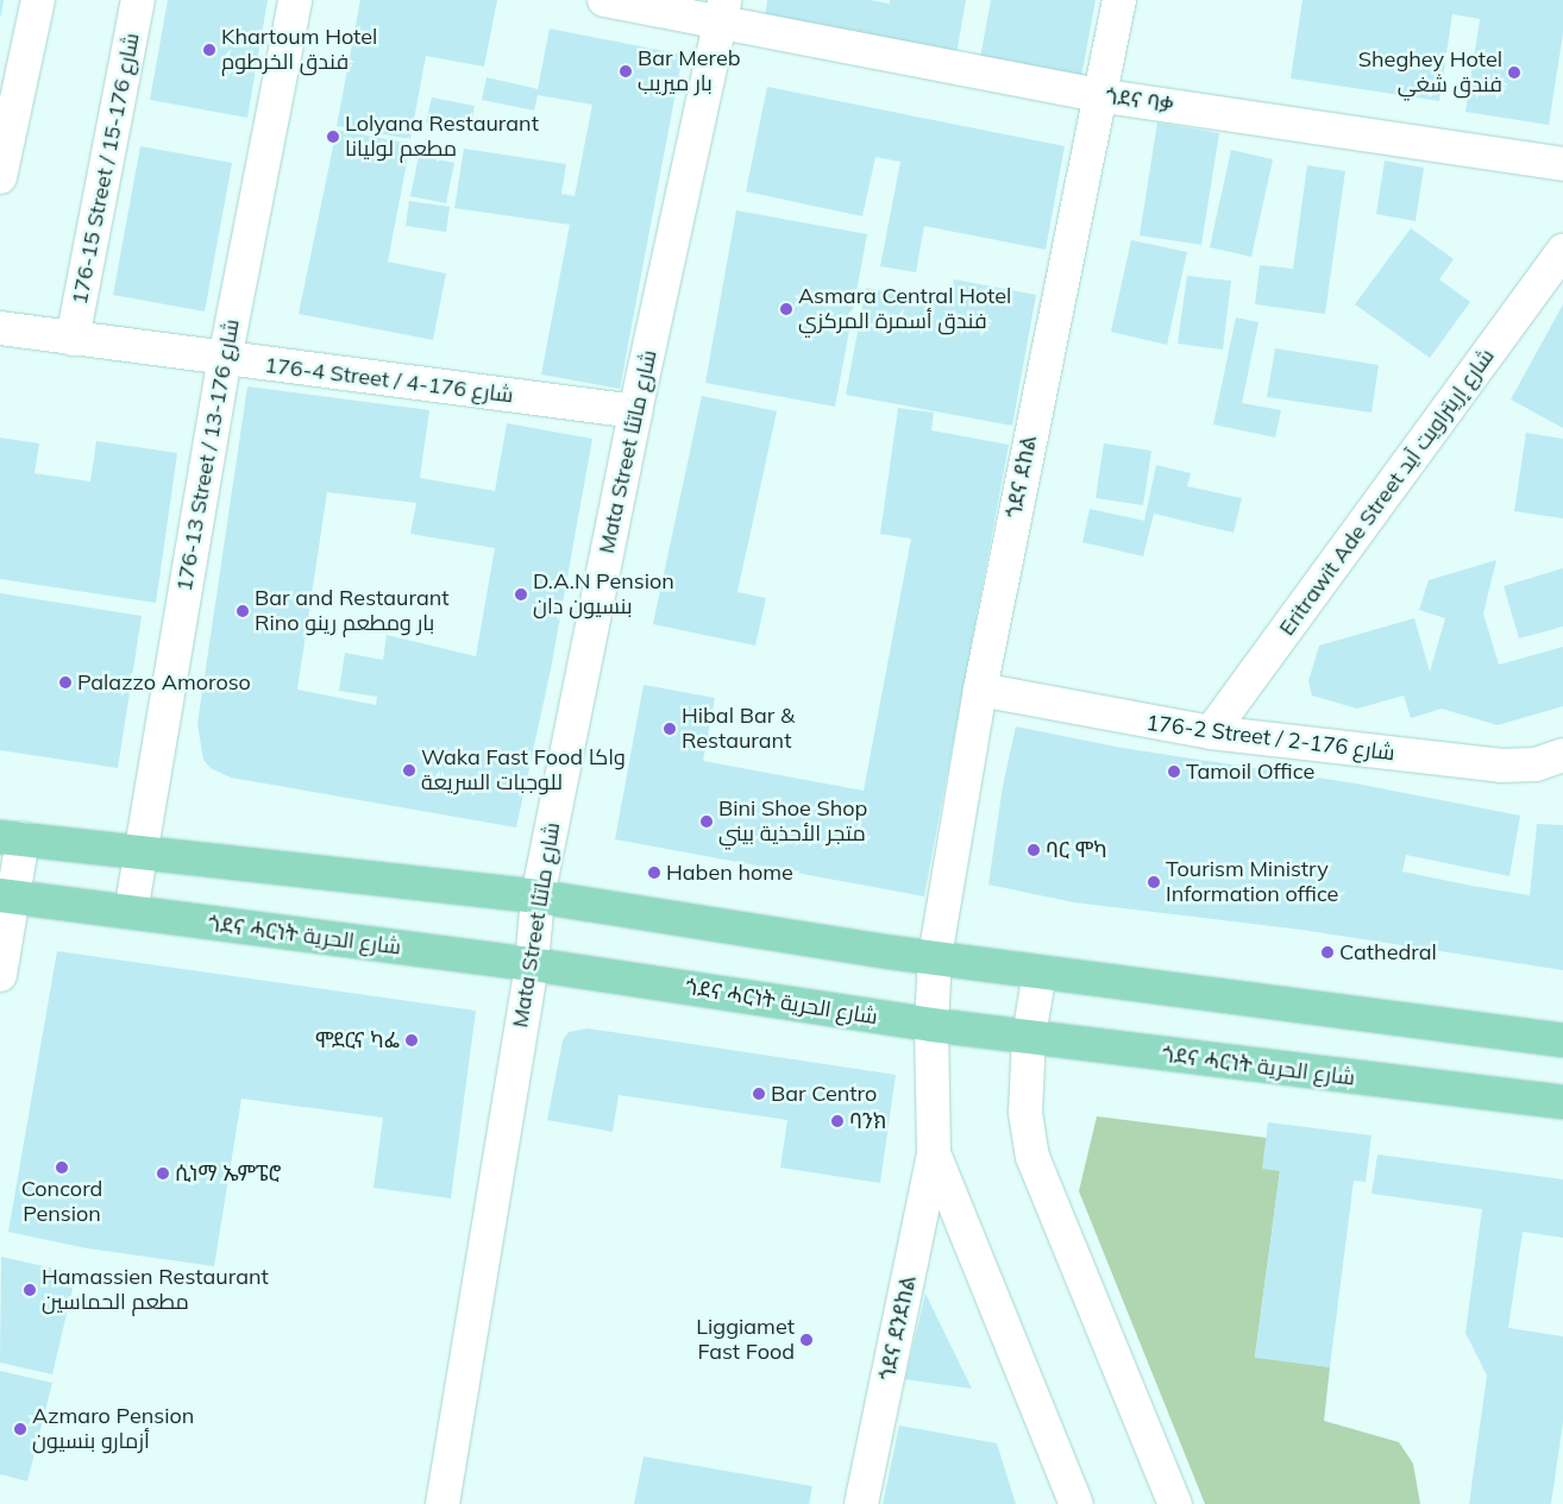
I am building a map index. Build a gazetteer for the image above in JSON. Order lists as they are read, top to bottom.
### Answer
{
  "streets": {
    "main road": ["ጎደና ሓርነት شارع الحرية"],
    "street": [
      "ጎደና ባቃ",
      "176-15 Street / شارع 176-15",
      "176-4 Street / شارع 176-4",
      "Mata Street شارع ماتئا",
      "176-13 Street / شارع 176-13",
      "ጎደና ደከል",
      "Eritrawit Ade Street شارع إريتراويت آيد",
      "176-2 Street / شارع 176-2",
      "ጎደና ደንደከል"
    ]
  },
  "crossings": [
    ["ጎደና ባቃ", "Mata Street شارع ماتئا"],
    ["ጎደና ባቃ", "ጎደና ደከል"],
    ["176-15 Street / شارع 176-15", "176-4 Street / شارع 176-4"],
    ["176-4 Street / شارع 176-4", "Mata Street شارع ماتئا"],
    ["176-4 Street / شارع 176-4", "176-13 Street / شارع 176-13"],
    ["Mata Street شارع ماتئا", "ጎደና ሓርነት شارع الحرية"],
    ["176-13 Street / شارع 176-13", "ጎደና ሓርነት شارع الحرية"],
    ["ጎደና ደከል", "176-2 Street / شارع 176-2"],
    ["ጎደና ደከል", "ጎደና ሓርነት شارع الحرية"],
    ["ጎደና ደከል", "ጎደና ደንደከል"],
    ["Eritrawit Ade Street شارع إريتراويت آيد", "176-2 Street / شارع 176-2"]
  ],
  "places": [
    "Khartoum Hotel فندق الخرطوم",
    "Bar Mereb بار ميريب",
    "Sheghey Hotel فندق شغي",
    "Lolyana Restaurant مطعم لوليانا",
    "Asmara Central Hotel فندق أسمرة المركزي",
    "D.A.N Pension بنسيون دان",
    "Bar and Restaurant Rino بار ومطعم رينو",
    "Palazzo Amoroso",
    "Hibal Bar & Restaurant",
    "Waka Fast Food واكا للوجبات السريعة",
    "Tamoil Office",
    "Bini Shoe Shop متجر الأحذية بيني",
    "ባር ሞካ",
    "Haben home",
    "Tourism Ministry Information office",
    "Cathedral",
    "ሞደርና ካፌ",
    "Bar Centro",
    "ባንክ",
    "Concord Pension",
    "ሲነማ ኤምፔሮ",
    "Hamassien Restaurant مطعم الحماسين",
    "Liggiamet Fast Food",
    "Azmaro Pension أزمارو بنسيون"
  ]
}
